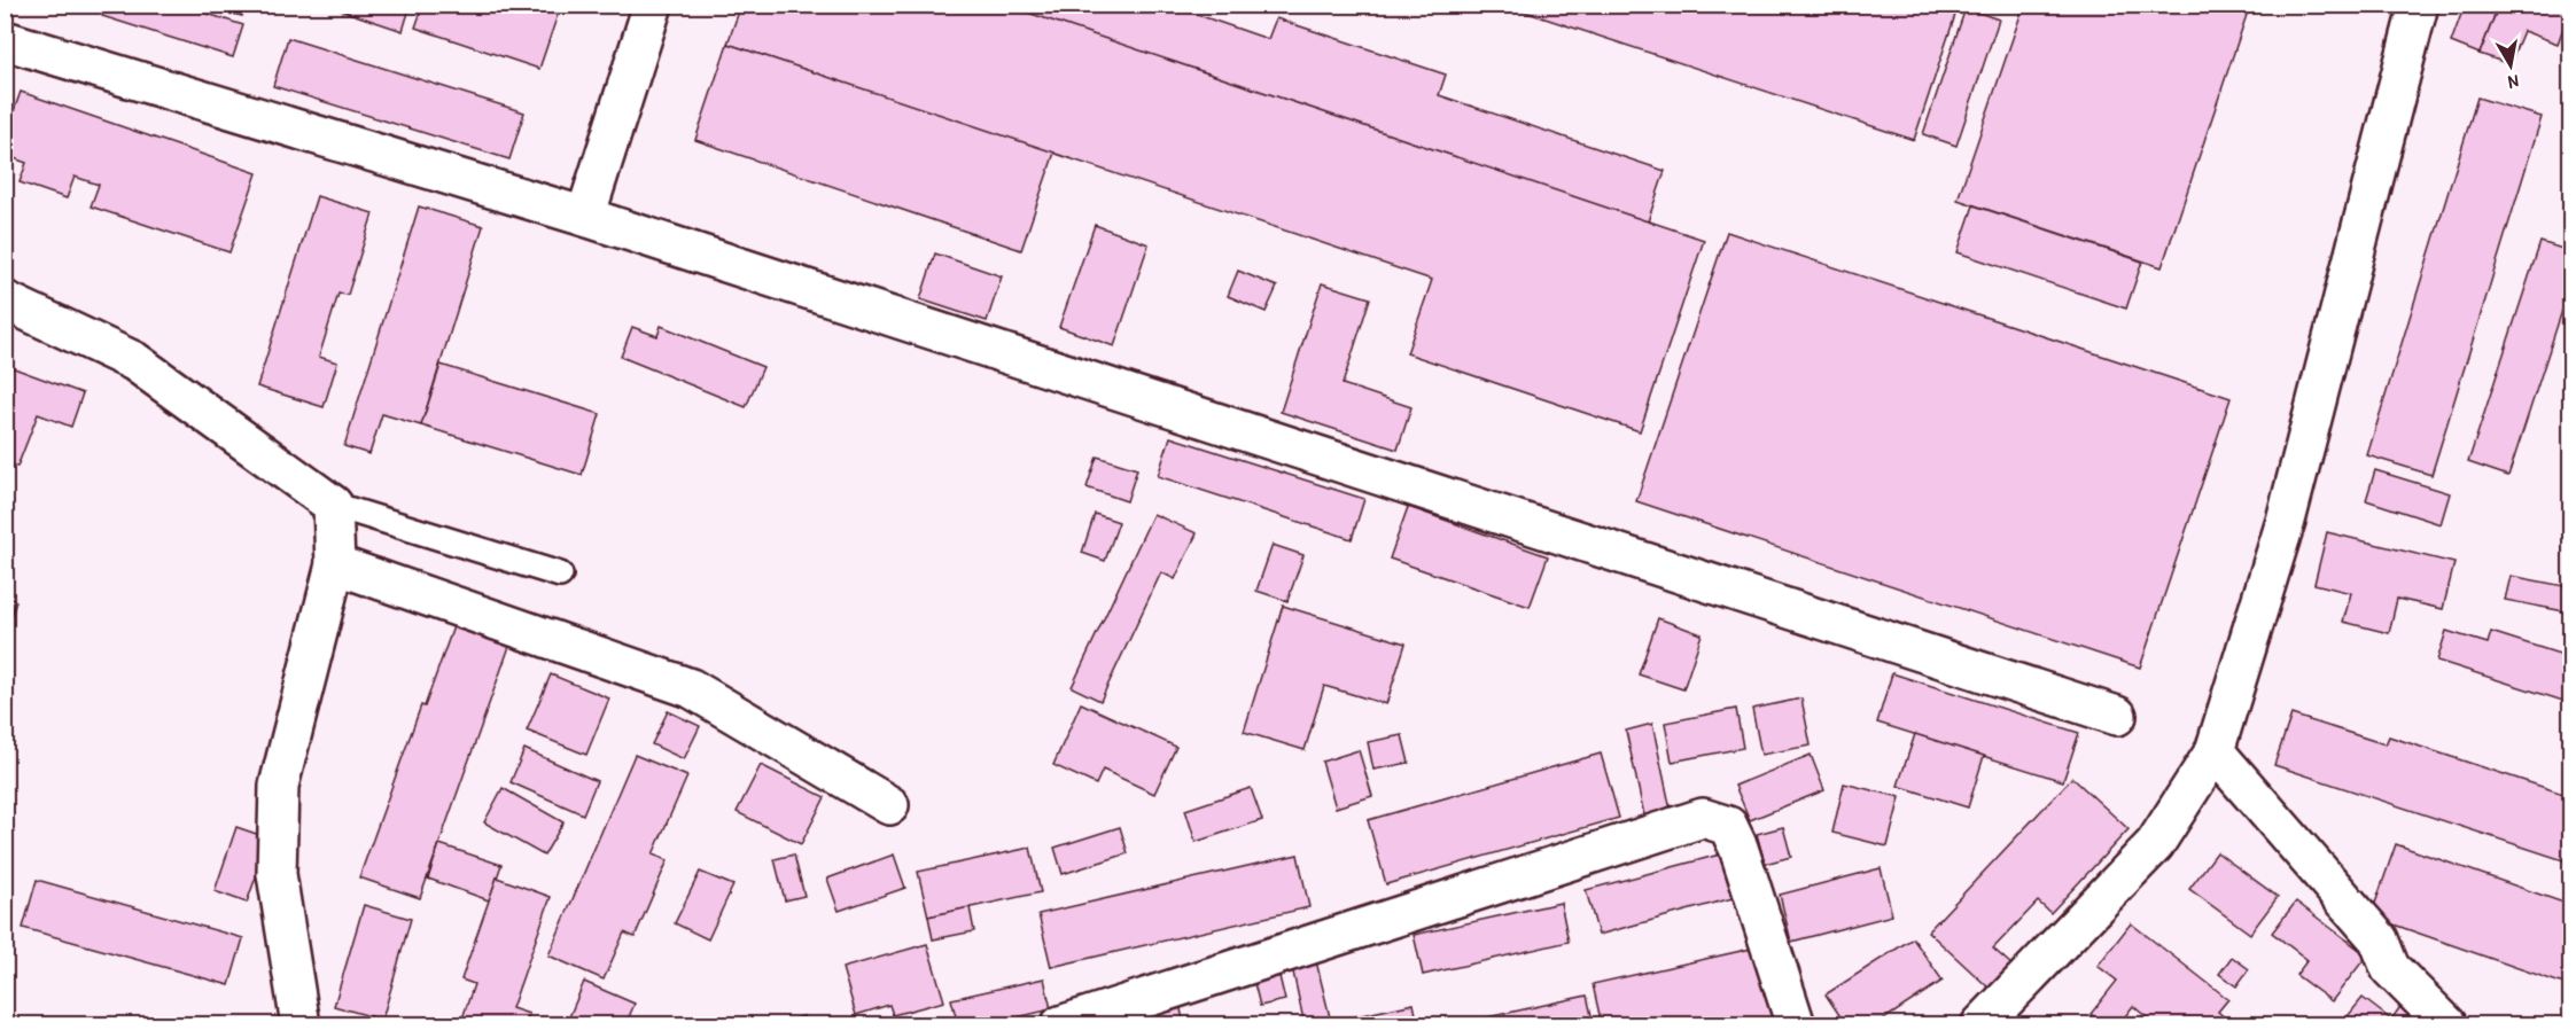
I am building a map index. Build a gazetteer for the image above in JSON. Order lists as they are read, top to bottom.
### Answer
{
  "north": "bottom"
}
